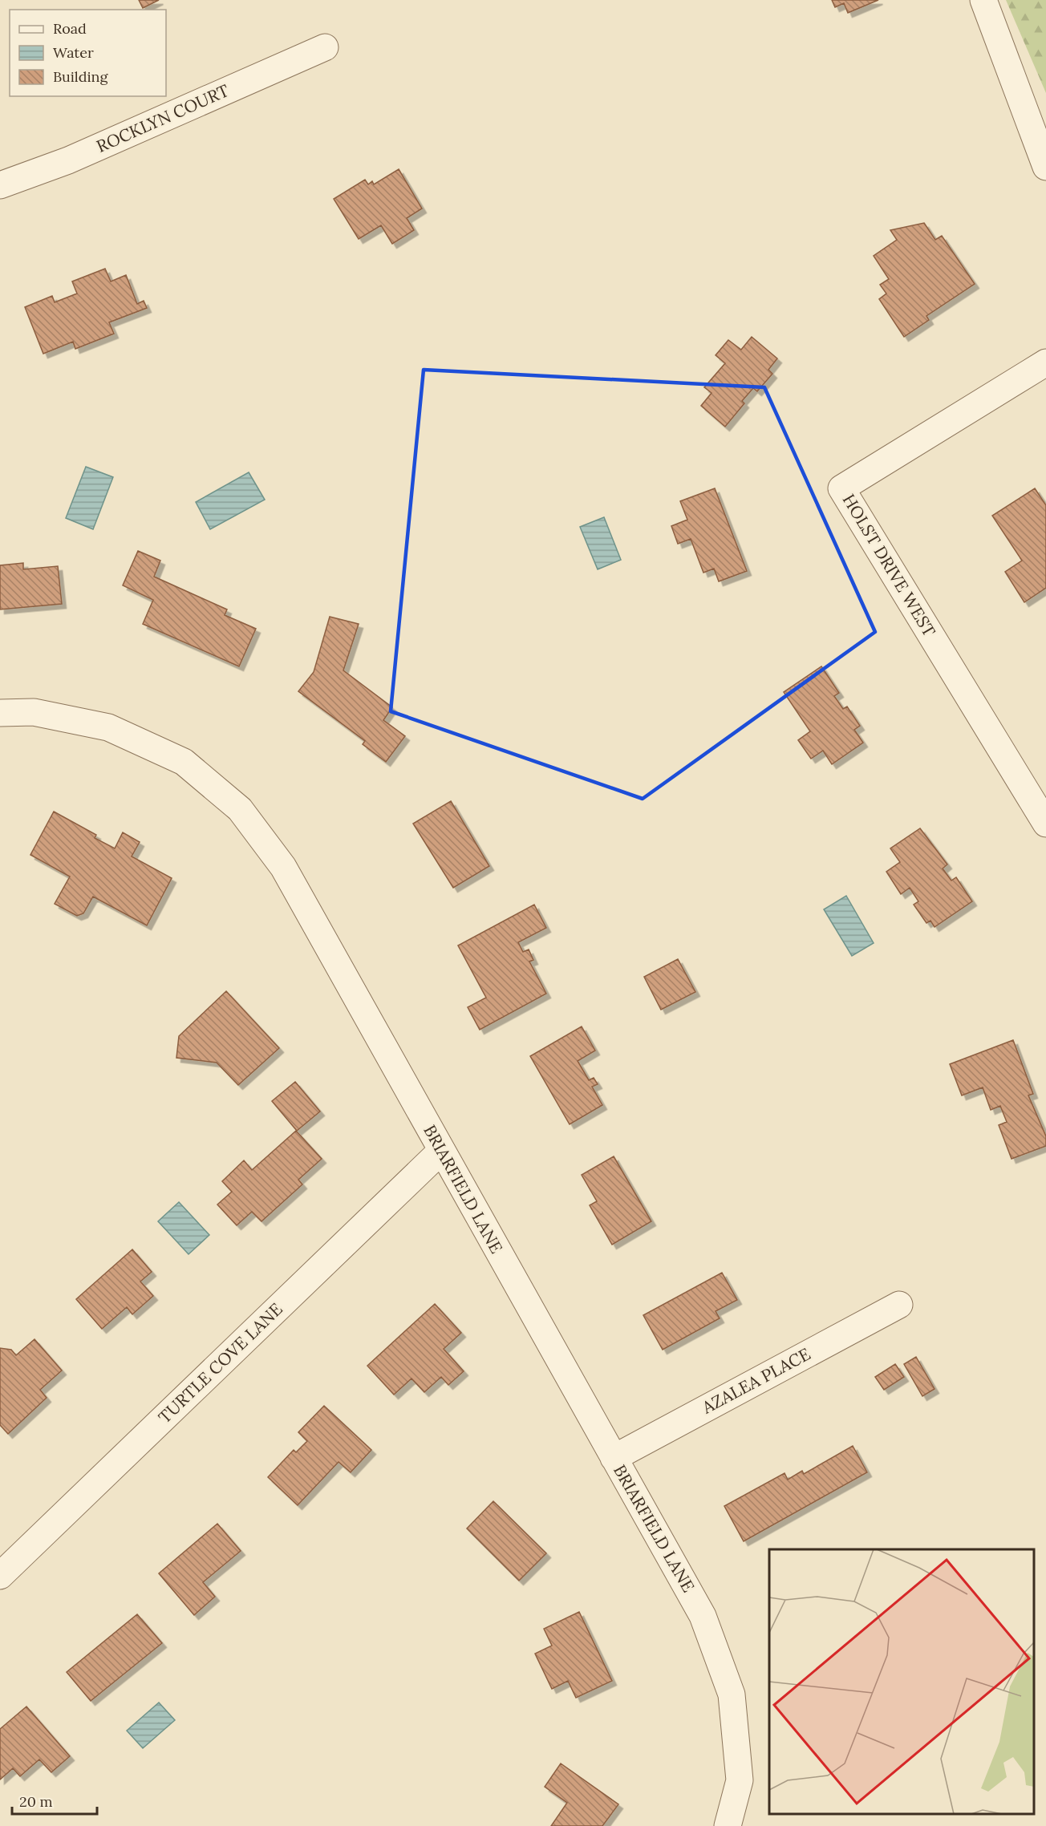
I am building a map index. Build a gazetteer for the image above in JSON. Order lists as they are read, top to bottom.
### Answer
{
  "streets": {
    "street": [
      "ROCKLYN COURT",
      "HOLST DRIVE WEST",
      "BRIARFIELD LANE",
      "TURTLE COVE LANE",
      "AZALEA PLACE"
    ]
  },
  "crossings": [
    ["BRIARFIELD LANE", "TURTLE COVE LANE"],
    ["BRIARFIELD LANE", "AZALEA PLACE"]
  ],
  "legend": ["Road", "Water", "Building"],
  "scale_bar": "20 m"
}
